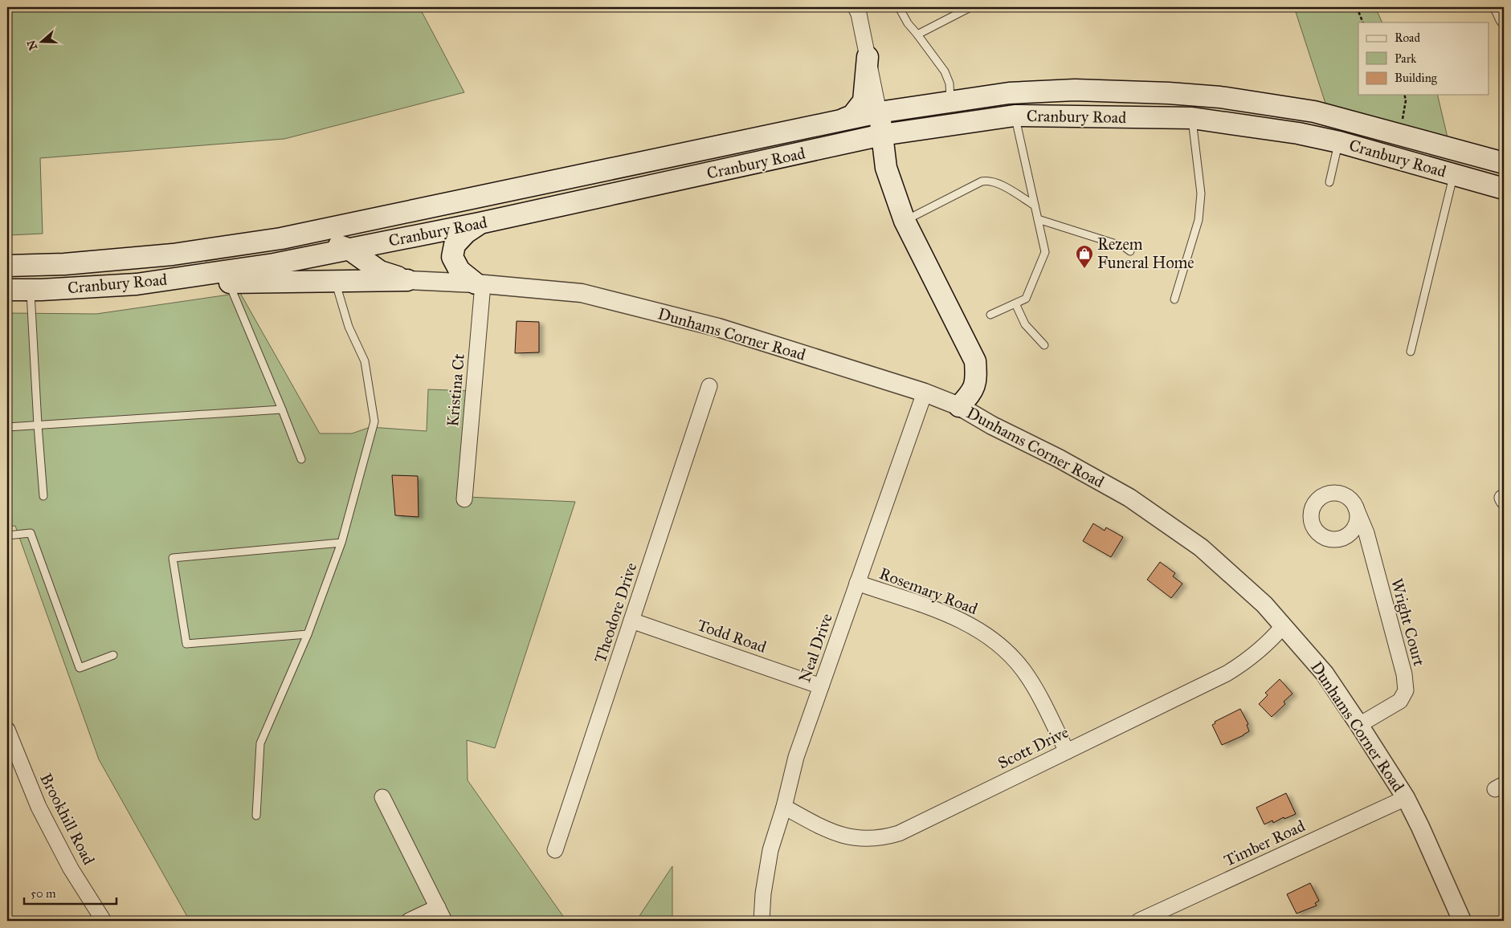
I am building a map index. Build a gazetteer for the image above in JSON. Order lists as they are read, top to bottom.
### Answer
{
  "streets": {
    "main road": ["Cranbury Road"],
    "street": [
      "Dunhams Corner Road",
      "Kristina Ct",
      "Rosemary Road",
      "Theodore Drive",
      "Wright Court",
      "Todd Road",
      "Neal Drive",
      "Scott Drive",
      "Brookhill Road",
      "Timber Road"
    ]
  },
  "crossings": [
    ["Dunhams Corner Road", "Kristina Ct"],
    ["Dunhams Corner Road", "Wright Court"],
    ["Dunhams Corner Road", "Neal Drive"],
    ["Dunhams Corner Road", "Scott Drive"],
    ["Dunhams Corner Road", "Timber Road"],
    ["Rosemary Road", "Neal Drive"],
    ["Rosemary Road", "Scott Drive"],
    ["Theodore Drive", "Todd Road"],
    ["Todd Road", "Neal Drive"],
    ["Neal Drive", "Scott Drive"]
  ],
  "places": {
    "shop": ["Rezem Funeral Home"]
  },
  "legend": ["Road", "Park", "Building"],
  "scale_bar": "50 m",
  "north": "left"
}
